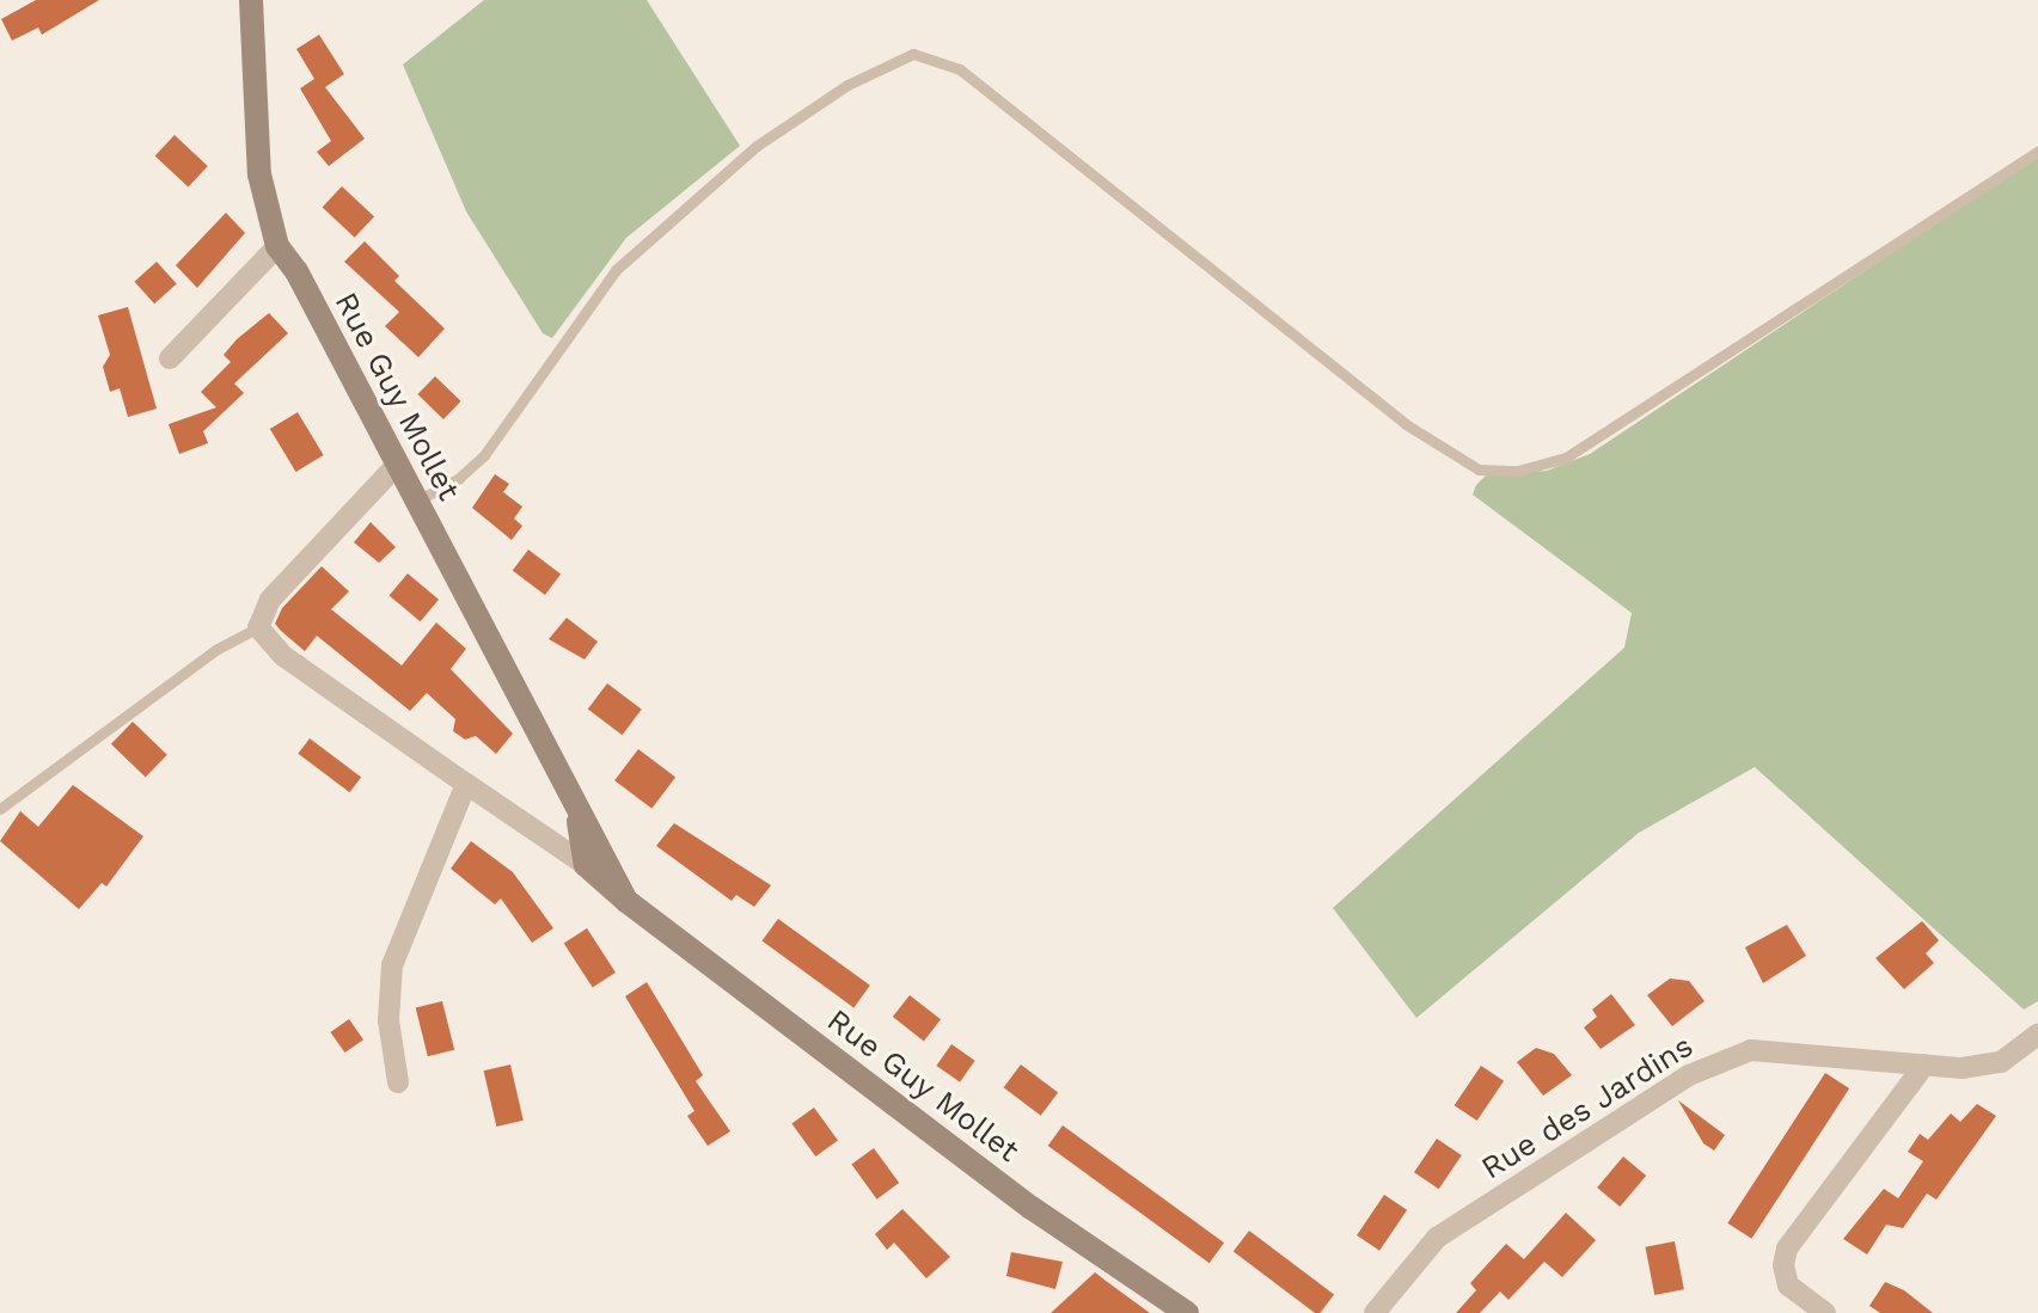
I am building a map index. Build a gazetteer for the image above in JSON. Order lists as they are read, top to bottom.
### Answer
{
  "streets": {
    "street": ["Rue Guy Mollet", "Rue des Jardins"]
  }
}
